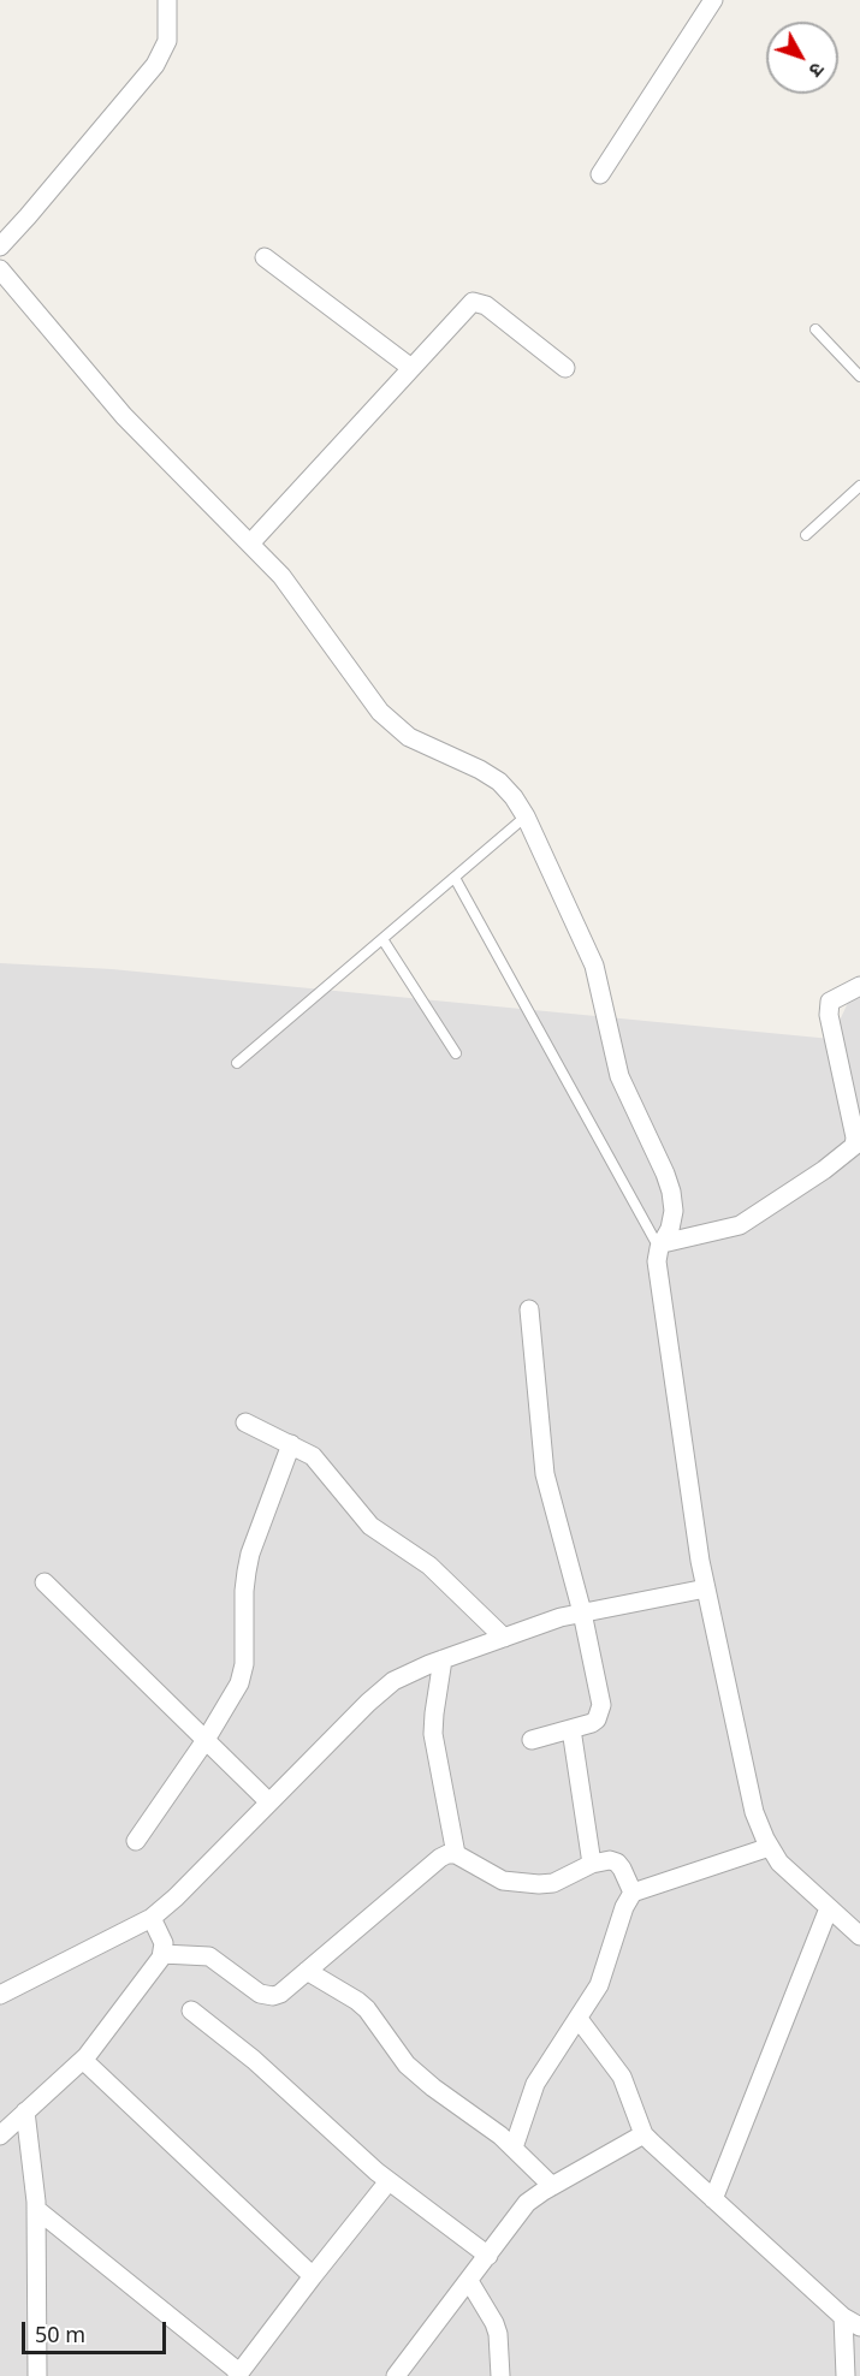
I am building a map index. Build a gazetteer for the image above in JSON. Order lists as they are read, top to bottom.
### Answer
{
  "scale_bar": "50 m",
  "north": "bottom right"
}
